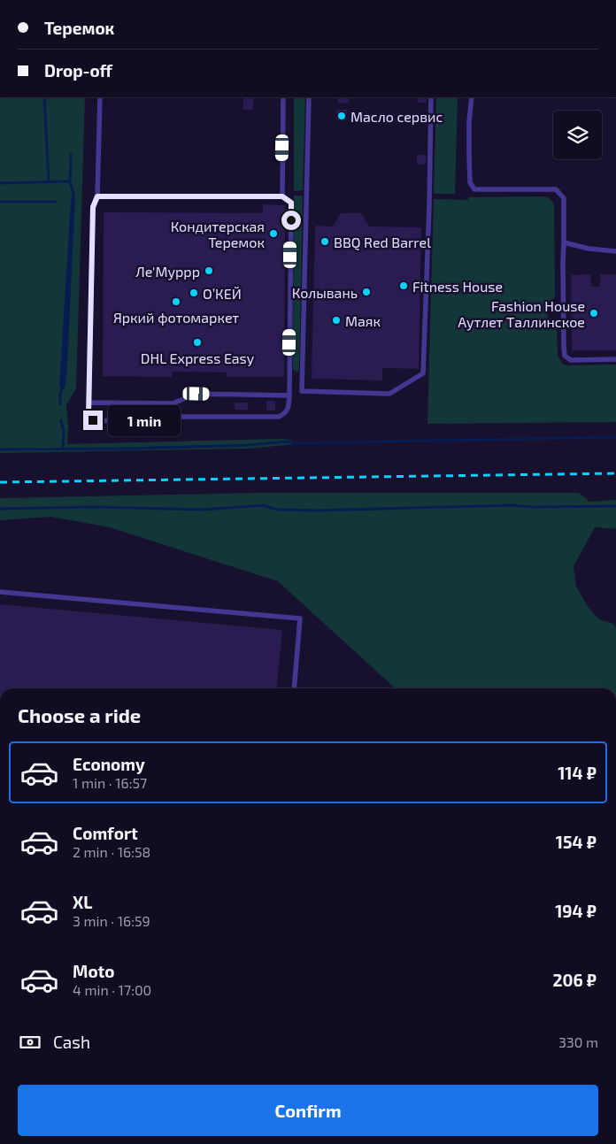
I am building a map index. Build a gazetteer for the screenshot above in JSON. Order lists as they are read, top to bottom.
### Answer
{
  "places": [
    "Масло сервис",
    "Кондитерская Теремок",
    "BBQ Red Barrel",
    "Ле'Муррр",
    "Fitness House",
    "Колывань",
    "О’КЕЙ",
    "Яркий фотомаркет",
    "Fashion House Аутлет Таллинское",
    "Маяк",
    "DHL Express Easy"
  ],
  "page": {
    "banner": ["Теремок", "Drop-off"],
    "bubble": "1 min",
    "heading": "Choose a ride",
    "list": [
      {
        "name": "Economy",
        "note": "1 min · 16:57",
        "value": "114 ₽"
      },
      {
        "name": "Comfort",
        "note": "2 min · 16:58",
        "value": "154 ₽"
      },
      {
        "name": "XL",
        "note": "3 min · 16:59",
        "value": "194 ₽"
      },
      {
        "name": "Moto",
        "note": "4 min · 17:00",
        "value": "206 ₽"
      }
    ],
    "pay": ["Cash", "330 m"],
    "buttons": "Confirm"
  }
}
